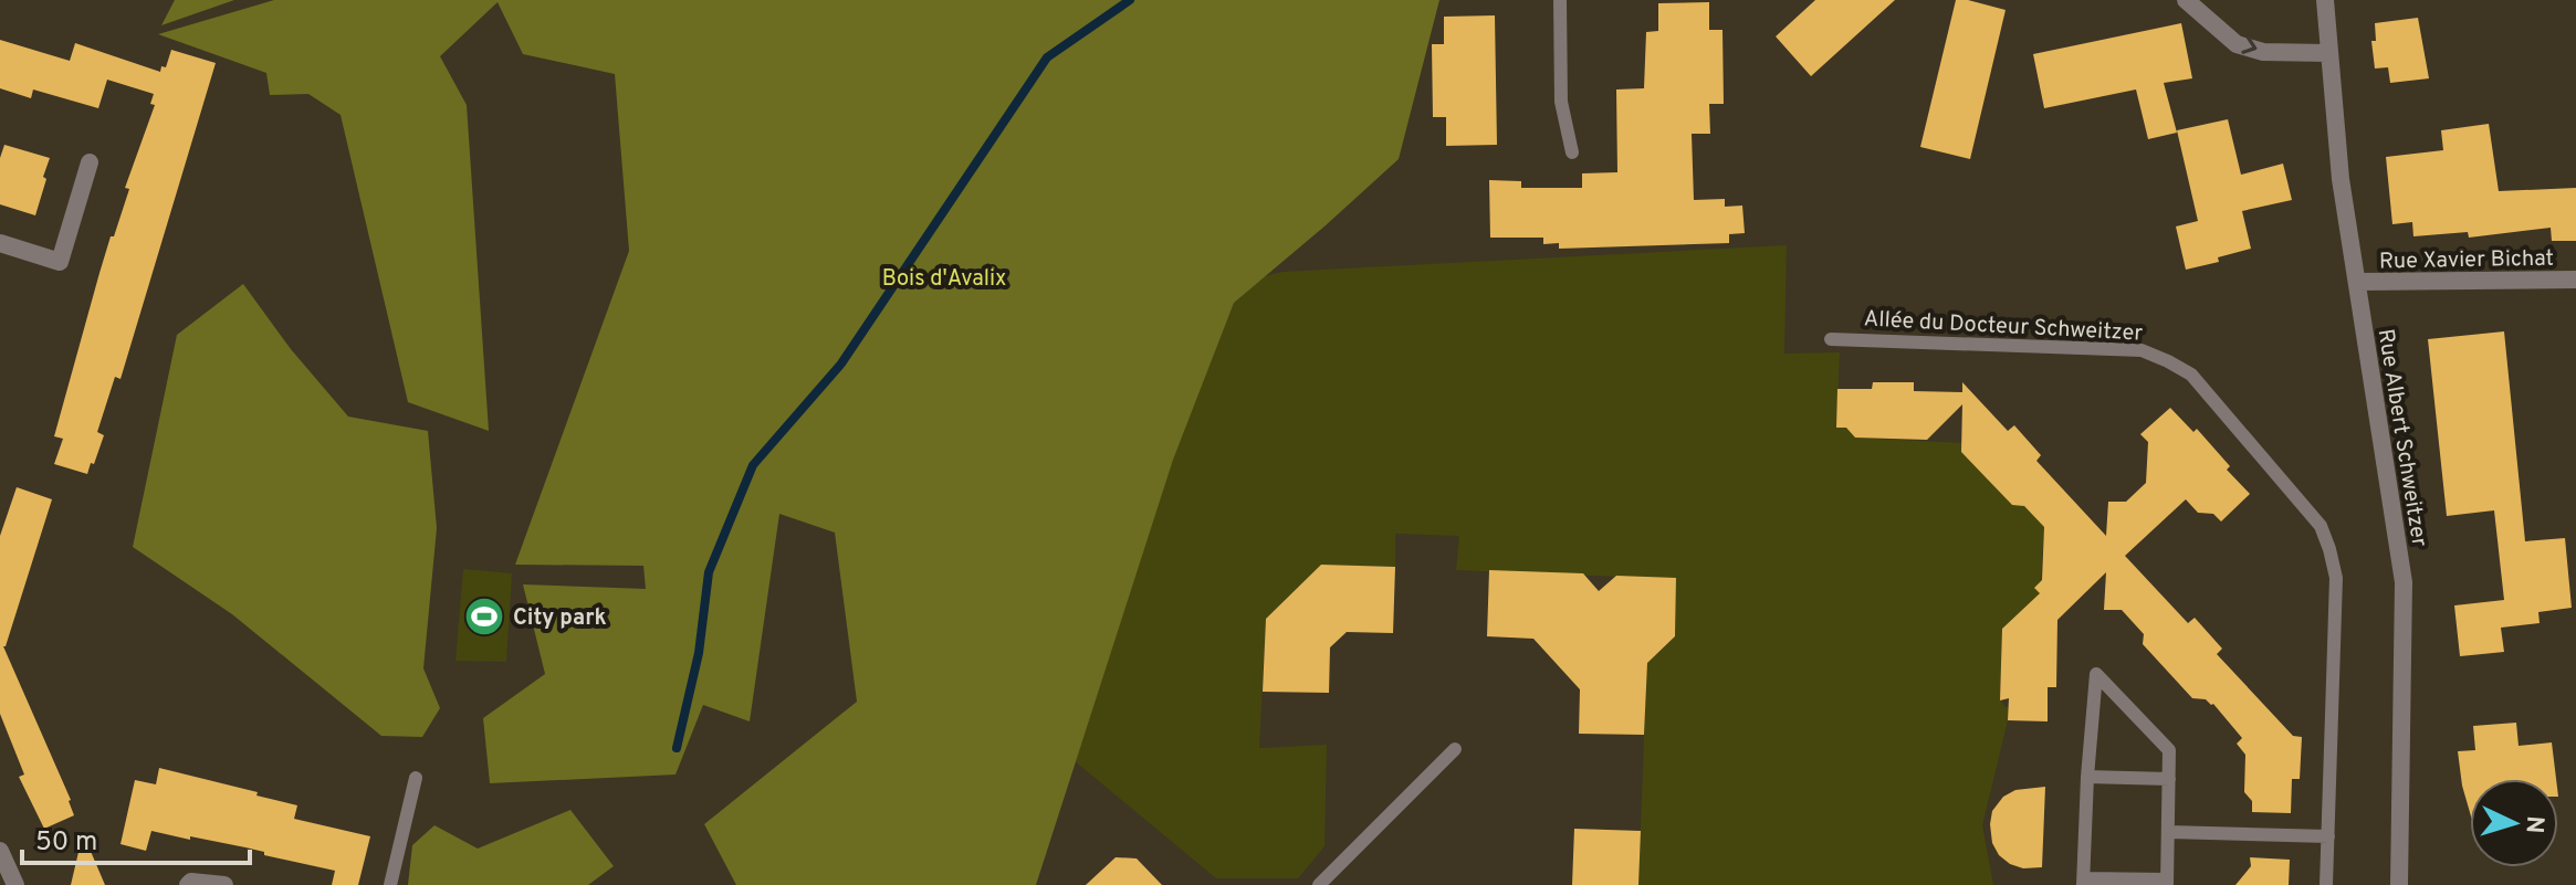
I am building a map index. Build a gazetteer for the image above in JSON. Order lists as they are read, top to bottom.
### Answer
{
  "streets": {
    "street": ["Rue Xavier Bichat", "Rue Albert Schweitzer"],
    "lane": ["Allée du Docteur Schweitzer"]
  },
  "crossings": [
    ["Rue Xavier Bichat", "Rue Albert Schweitzer"]
  ],
  "parks": ["Bois d'Avalix"],
  "places": {
    "sports": ["City park"]
  },
  "scale_bar": "50 m",
  "north": "right"
}
